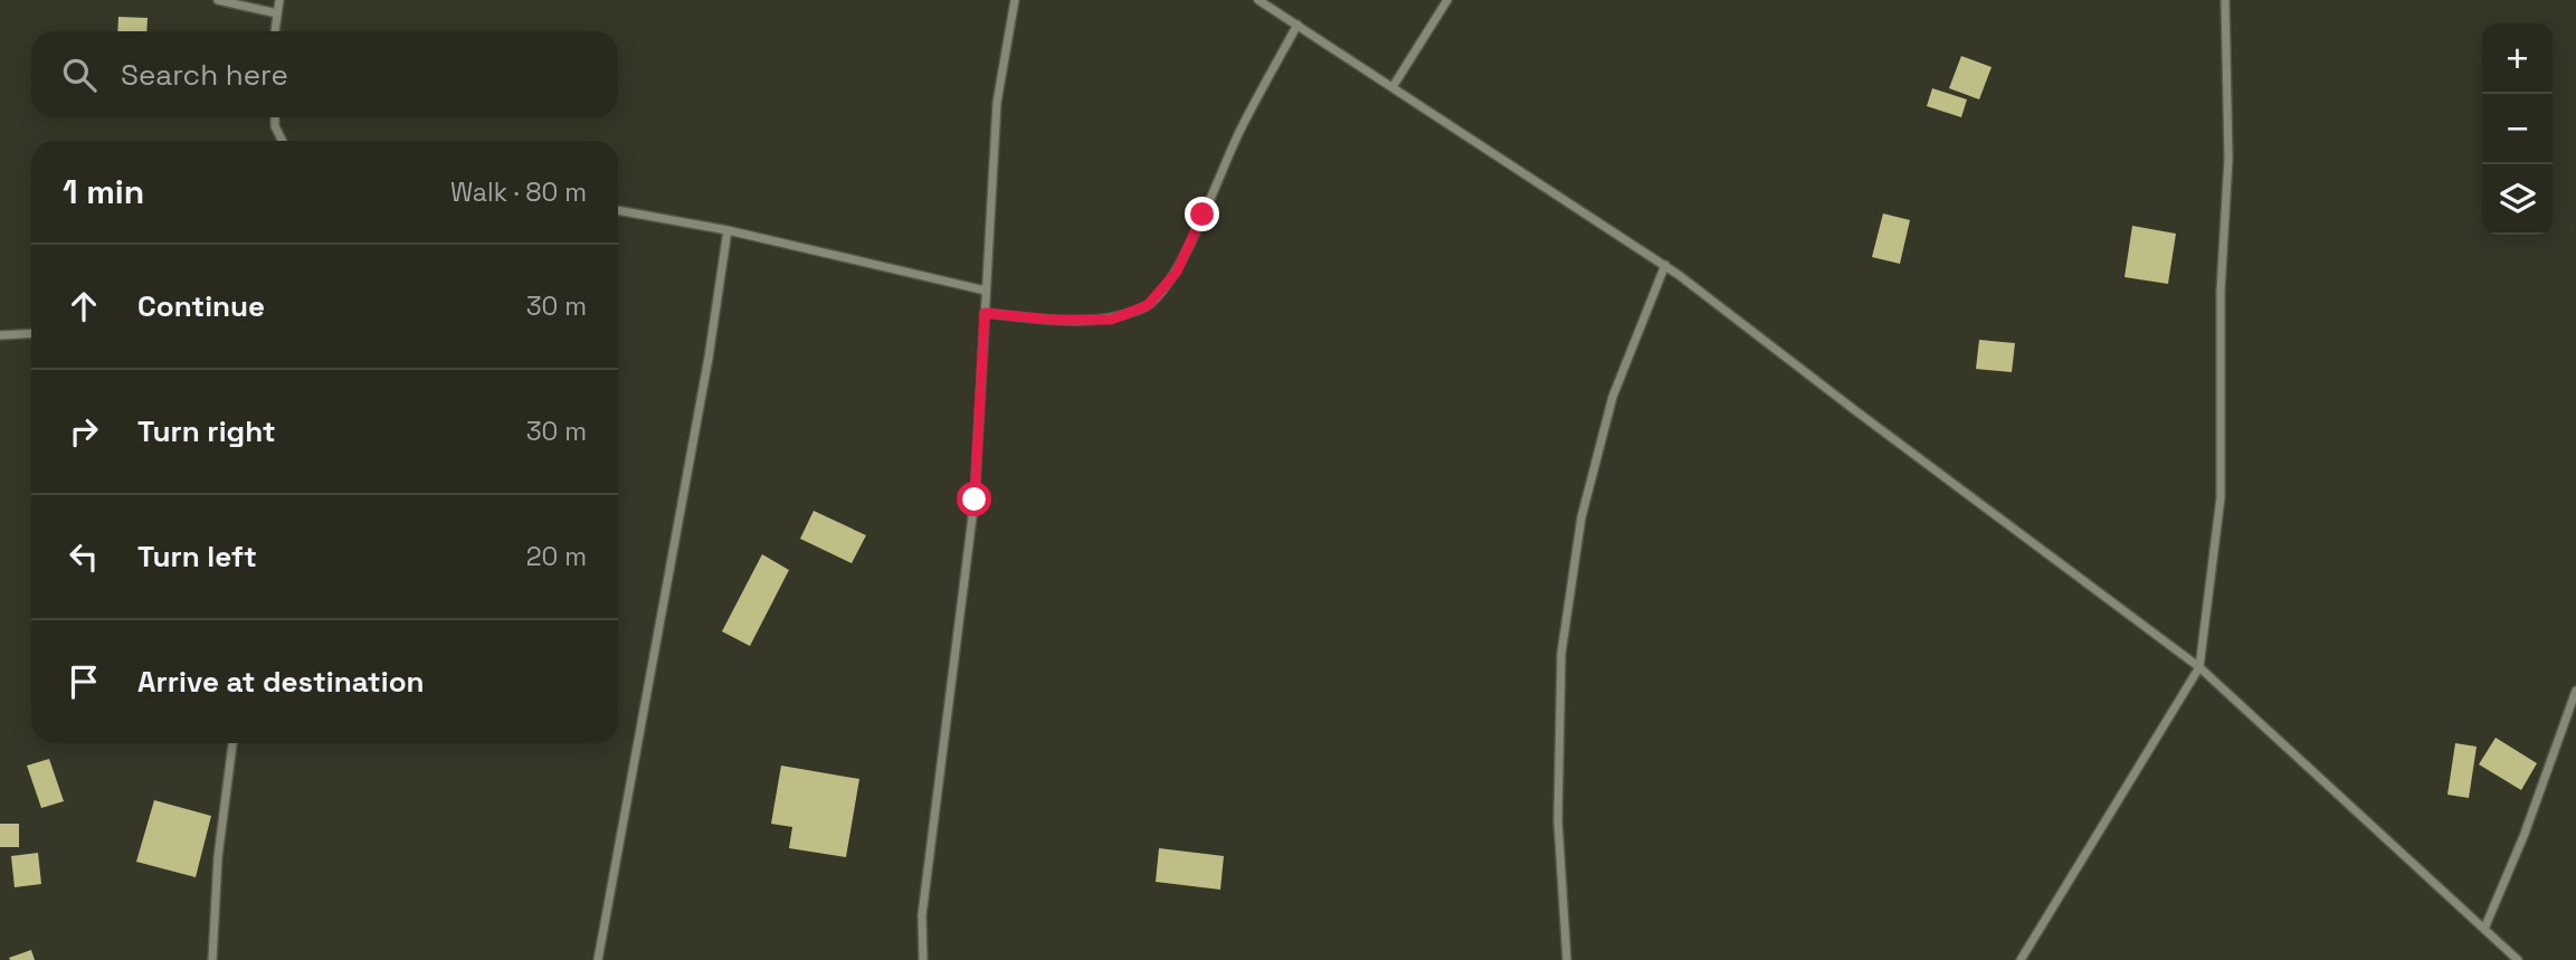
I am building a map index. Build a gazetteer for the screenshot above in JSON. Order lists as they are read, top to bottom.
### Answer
{
  "page": {
    "map_buttons": ["+", "−"],
    "search": "Search here",
    "heading": ["1 min", "Walk · 80 m"],
    "list": [
      ["Continue", "30 m"],
      ["Turn right", "30 m"],
      ["Turn left", "20 m"],
      "Arrive at destination"
    ]
  }
}
